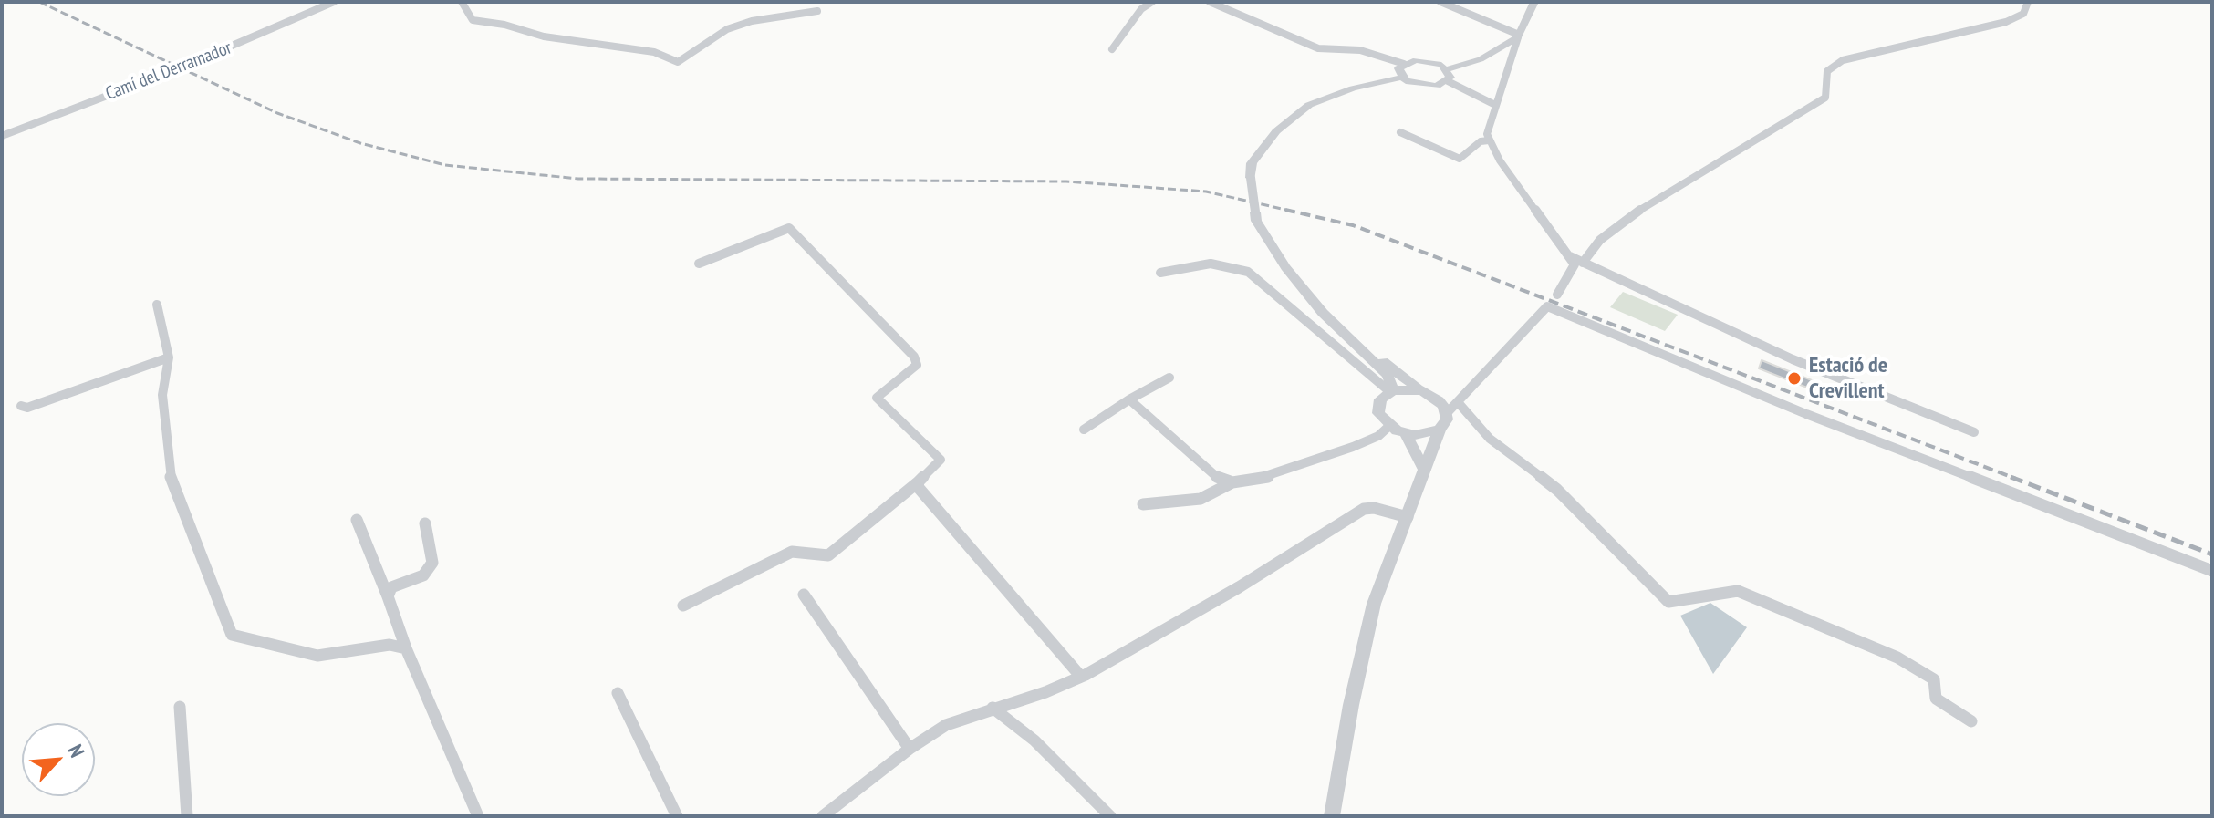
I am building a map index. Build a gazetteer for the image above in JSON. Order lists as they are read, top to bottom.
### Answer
{
  "streets": {
    "street": ["Camí del Derramador"]
  },
  "places": ["Estació de Crevillent"],
  "north": "top right"
}
